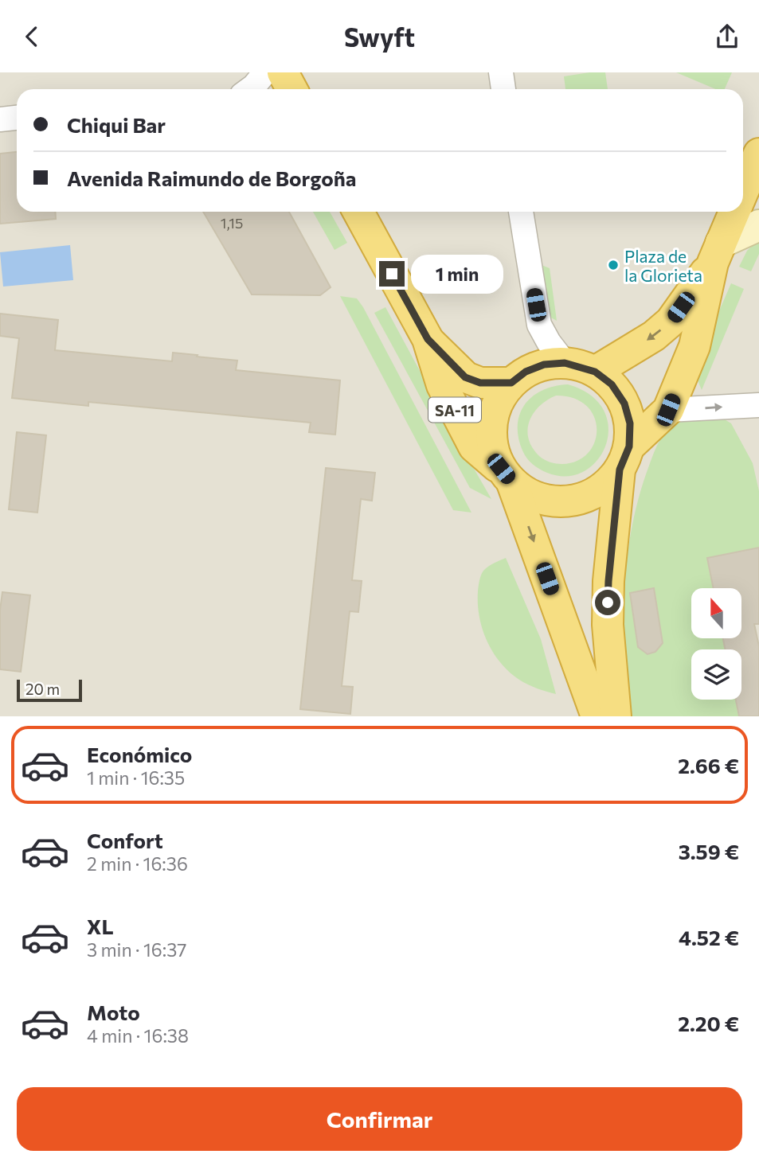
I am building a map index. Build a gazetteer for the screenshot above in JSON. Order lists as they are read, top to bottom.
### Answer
{
  "streets": {
    "highway": ["SA-11"]
  },
  "places": ["Plaza de la Glorieta"],
  "house_numbers": ["1,15"],
  "scale_bar": "20 m",
  "north": "top",
  "page": {
    "header": "Swyft",
    "banner": ["Chiqui Bar", "Avenida Raimundo de Borgoña"],
    "bubble": "1 min",
    "scale": "20 m",
    "list": [
      {
        "name": "Económico",
        "note": "1 min · 16:35",
        "value": "2.66 €"
      },
      {
        "name": "Confort",
        "note": "2 min · 16:36",
        "value": "3.59 €"
      },
      {
        "name": "XL",
        "note": "3 min · 16:37",
        "value": "4.52 €"
      },
      {
        "name": "Moto",
        "note": "4 min · 16:38",
        "value": "2.20 €"
      }
    ],
    "buttons": "Confirmar"
  }
}
